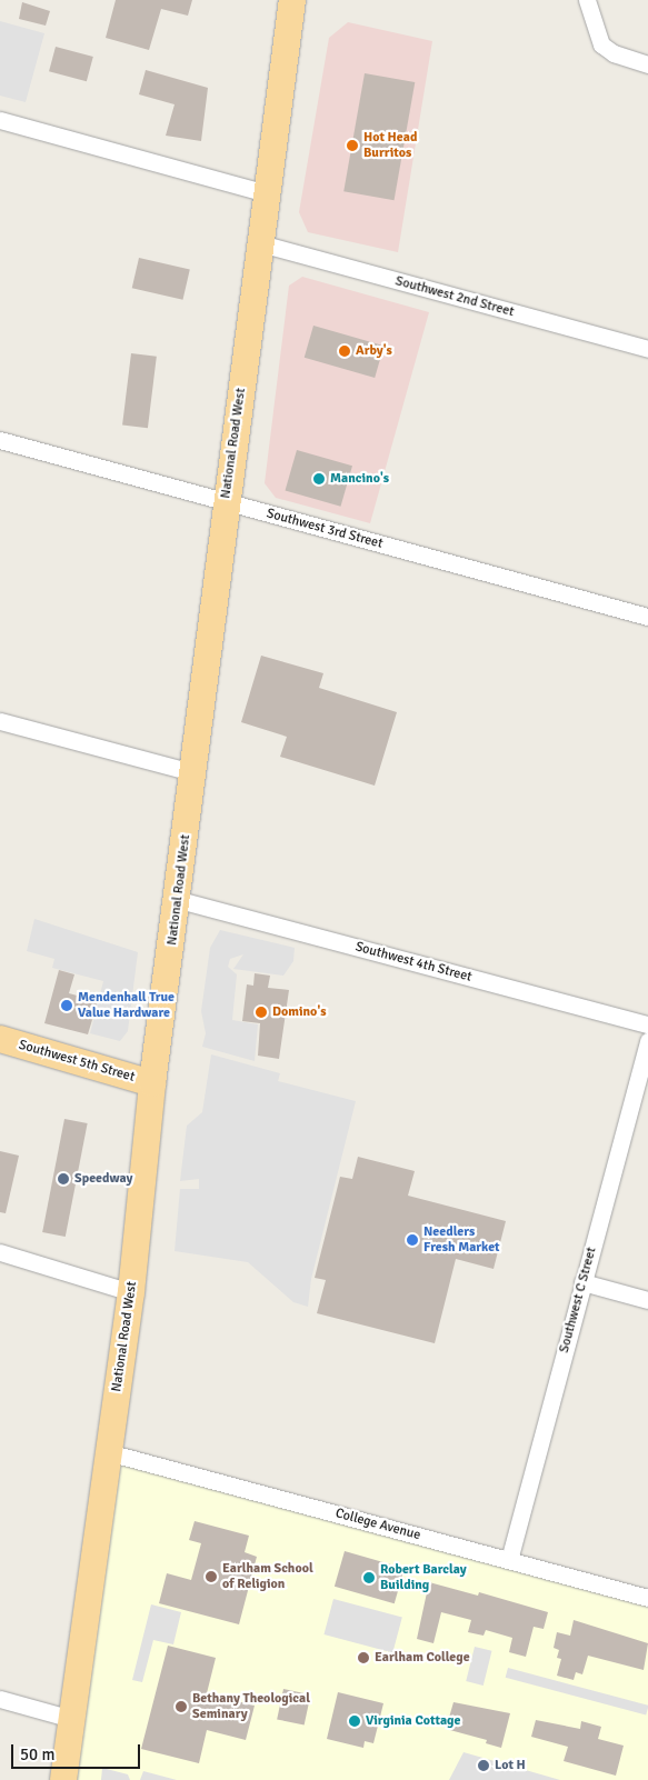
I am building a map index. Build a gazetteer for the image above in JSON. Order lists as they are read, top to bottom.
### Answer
{
  "streets": {
    "main road": ["National Road West", "Southwest 5th Street"],
    "street": [
      "Southwest 2nd Street",
      "Southwest 3rd Street",
      "Southwest 4th Street",
      "Southwest C Street",
      "College Avenue"
    ]
  },
  "crossings": [
    ["Southwest 2nd Street", "National Road West"],
    ["National Road West", "Southwest 3rd Street"],
    ["National Road West", "Southwest 4th Street"],
    ["National Road West", "Southwest 5th Street"],
    ["National Road West", "College Avenue"],
    ["Southwest C Street", "College Avenue"]
  ],
  "places": [
    "Hot Head Burritos",
    "Arby's",
    "Mancino's",
    "Mendenhall True Value Hardware",
    "Domino's",
    "Speedway",
    "Needlers Fresh Market",
    "Earlham School of Religion",
    "Robert Barclay Building",
    "Earlham College",
    "Bethany Theological Seminary",
    "Virginia Cottage",
    "Lot H"
  ],
  "scale_bar": "50 m"
}
